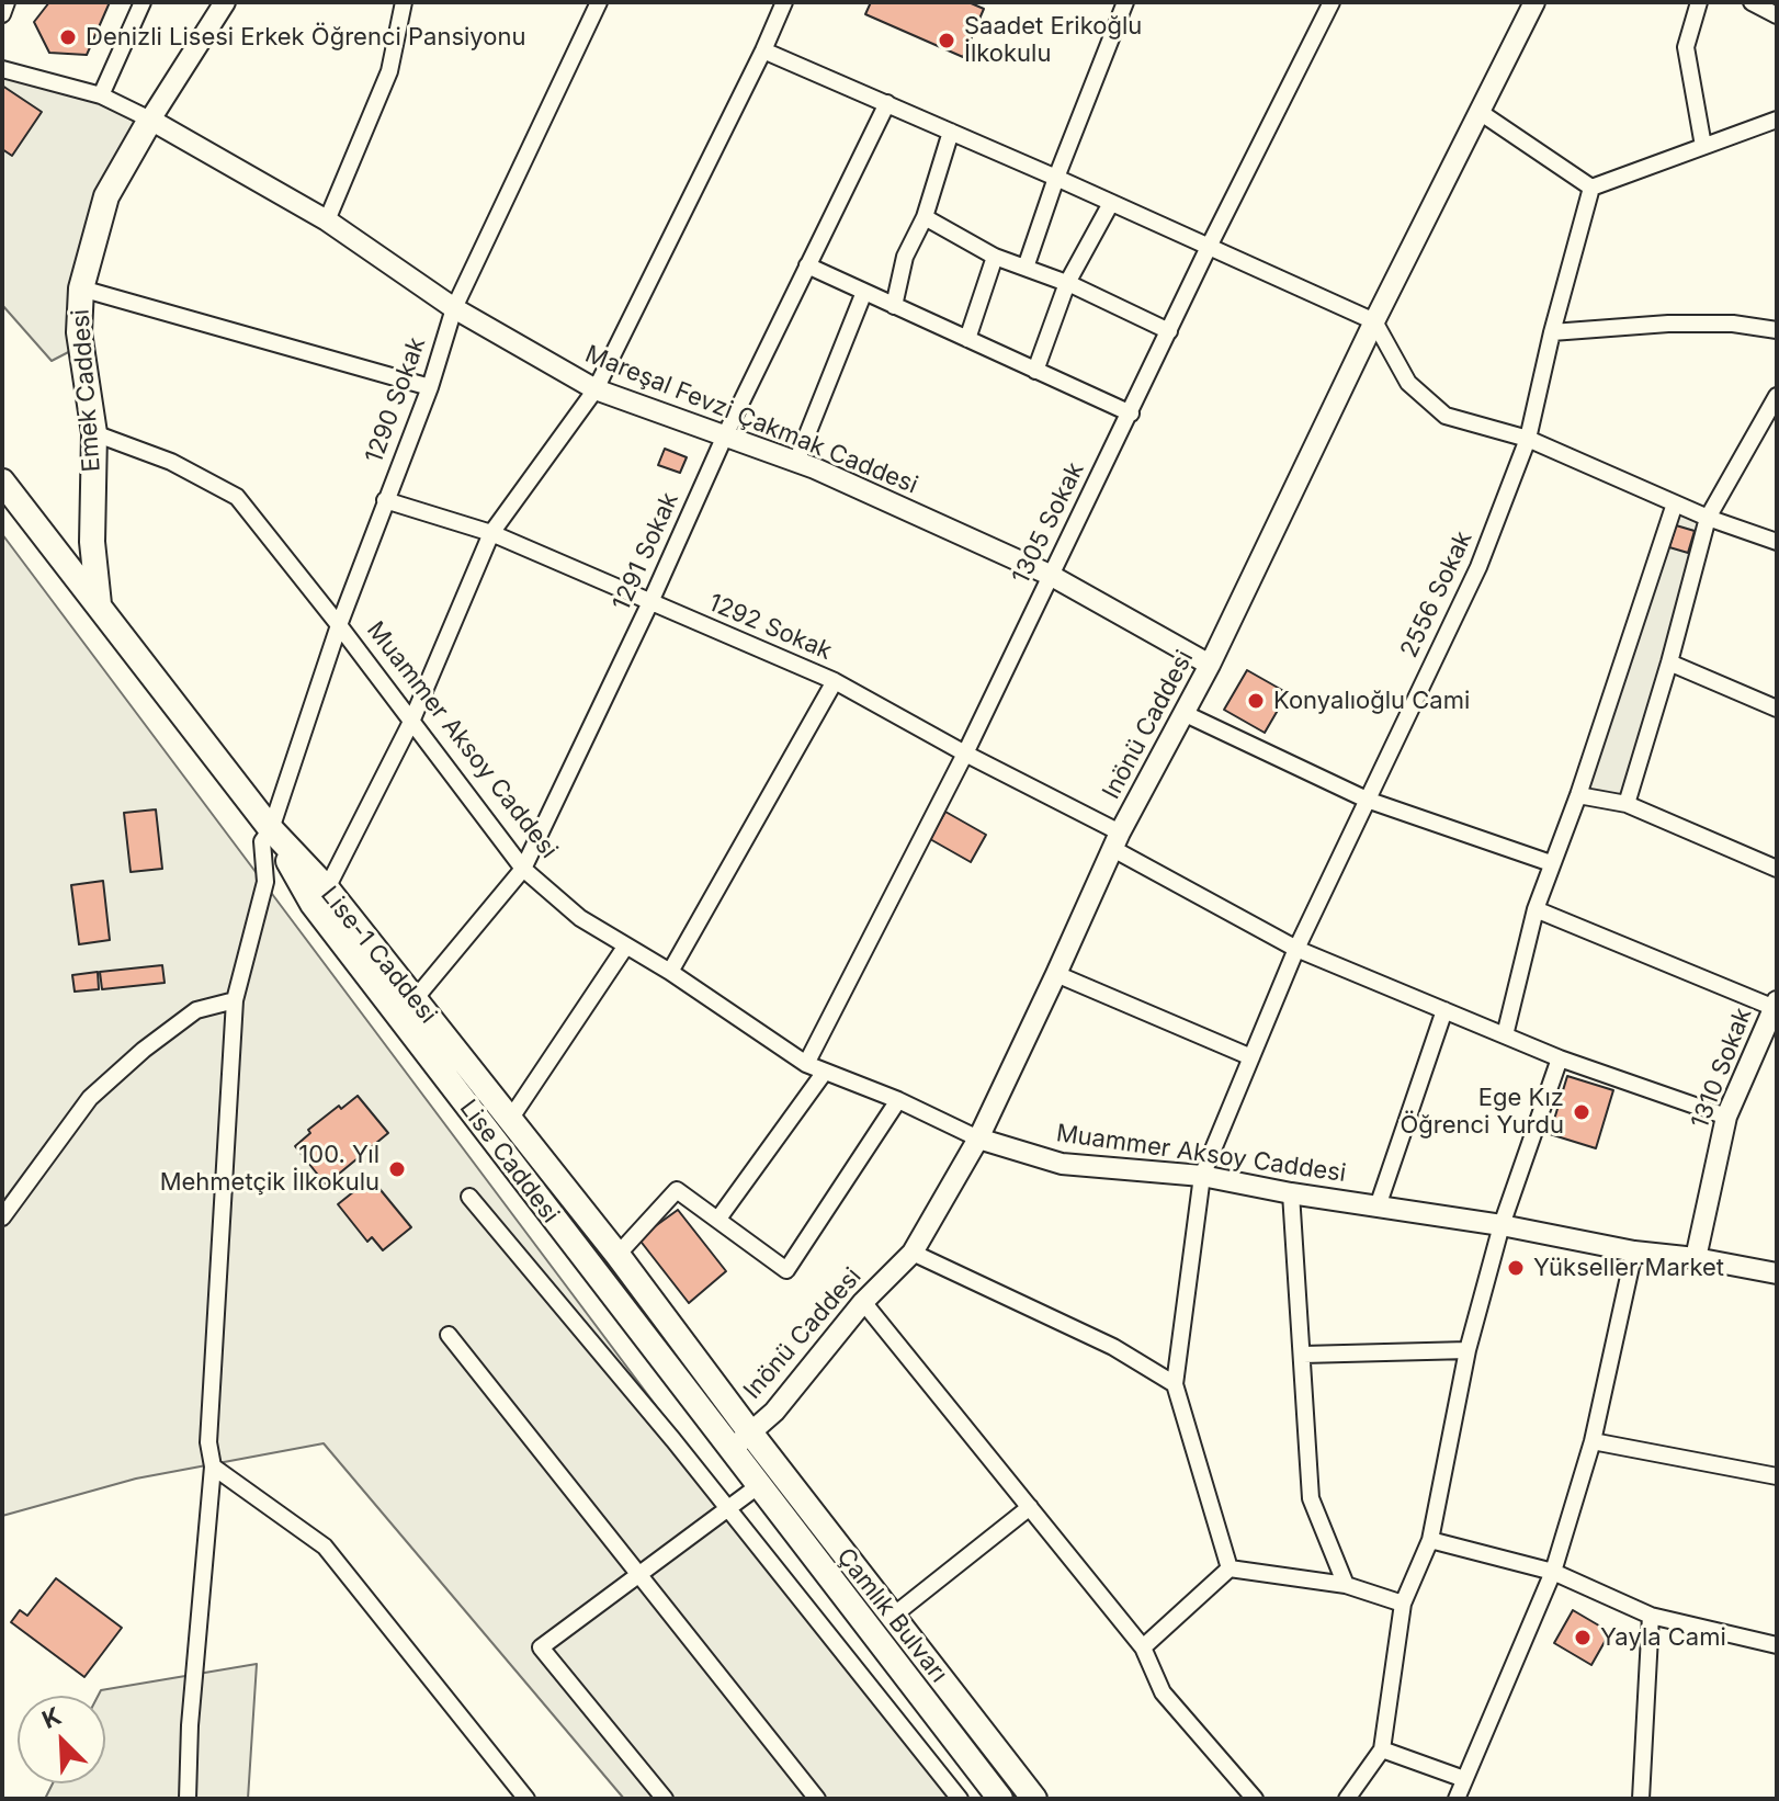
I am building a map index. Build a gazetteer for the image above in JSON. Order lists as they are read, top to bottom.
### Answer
{
  "streets": {
    "main road": [
      "Emek Caddesi",
      "Lise-1 Caddesi",
      "Lise Caddesi",
      "Çamlık Bulvarı"
    ],
    "street": [
      "1290 Sokak",
      "Mareşal Fevzi Çakmak Caddesi",
      "1305 Sokak",
      "1291 Sokak",
      "2556 Sokak",
      "1292 Sokak",
      "Inönü Caddesi",
      "Muammer Aksoy Caddesi",
      "1310 Sokak"
    ]
  },
  "crossings": [
    ["Emek Caddesi", "Mareşal Fevzi Çakmak Caddesi"],
    ["Emek Caddesi", "Muammer Aksoy Caddesi"],
    ["Emek Caddesi", "Lise-1 Caddesi"],
    ["1290 Sokak", "Mareşal Fevzi Çakmak Caddesi"],
    ["1290 Sokak", "1292 Sokak"],
    ["1290 Sokak", "Muammer Aksoy Caddesi"],
    ["1290 Sokak", "Lise-1 Caddesi"],
    ["1290 Sokak", "Lise Caddesi"],
    ["Mareşal Fevzi Çakmak Caddesi", "1305 Sokak"],
    ["Mareşal Fevzi Çakmak Caddesi", "1291 Sokak"],
    ["Mareşal Fevzi Çakmak Caddesi", "Inönü Caddesi"],
    ["1305 Sokak", "1292 Sokak"],
    ["1305 Sokak", "Muammer Aksoy Caddesi"],
    ["1291 Sokak", "1292 Sokak"],
    ["1291 Sokak", "Muammer Aksoy Caddesi"],
    ["1291 Sokak", "Lise-1 Caddesi"],
    ["2556 Sokak", "1292 Sokak"],
    ["2556 Sokak", "Muammer Aksoy Caddesi"],
    ["1292 Sokak", "Inönü Caddesi"],
    ["1292 Sokak", "1310 Sokak"],
    ["Inönü Caddesi", "Muammer Aksoy Caddesi"],
    ["Inönü Caddesi", "Lise-1 Caddesi"],
    ["Inönü Caddesi", "Lise Caddesi"],
    ["Inönü Caddesi", "Çamlık Bulvarı"],
    ["Muammer Aksoy Caddesi", "1310 Sokak"],
    ["Lise-1 Caddesi", "Lise Caddesi"],
    ["Lise-1 Caddesi", "Çamlık Bulvarı"],
    ["Lise Caddesi", "Çamlık Bulvarı"]
  ],
  "places": [
    "Denizli Lisesi Erkek Öğrenci Pansiyonu",
    "Saadet Erikoğlu İlkokulu",
    "Konyalıoğlu Cami",
    "Ege Kız Öğrenci Yurdu",
    "100. Yıl Mehmetçik İlkokulu",
    "Yükseller Market",
    "Yayla Cami"
  ],
  "north": "top left"
}
